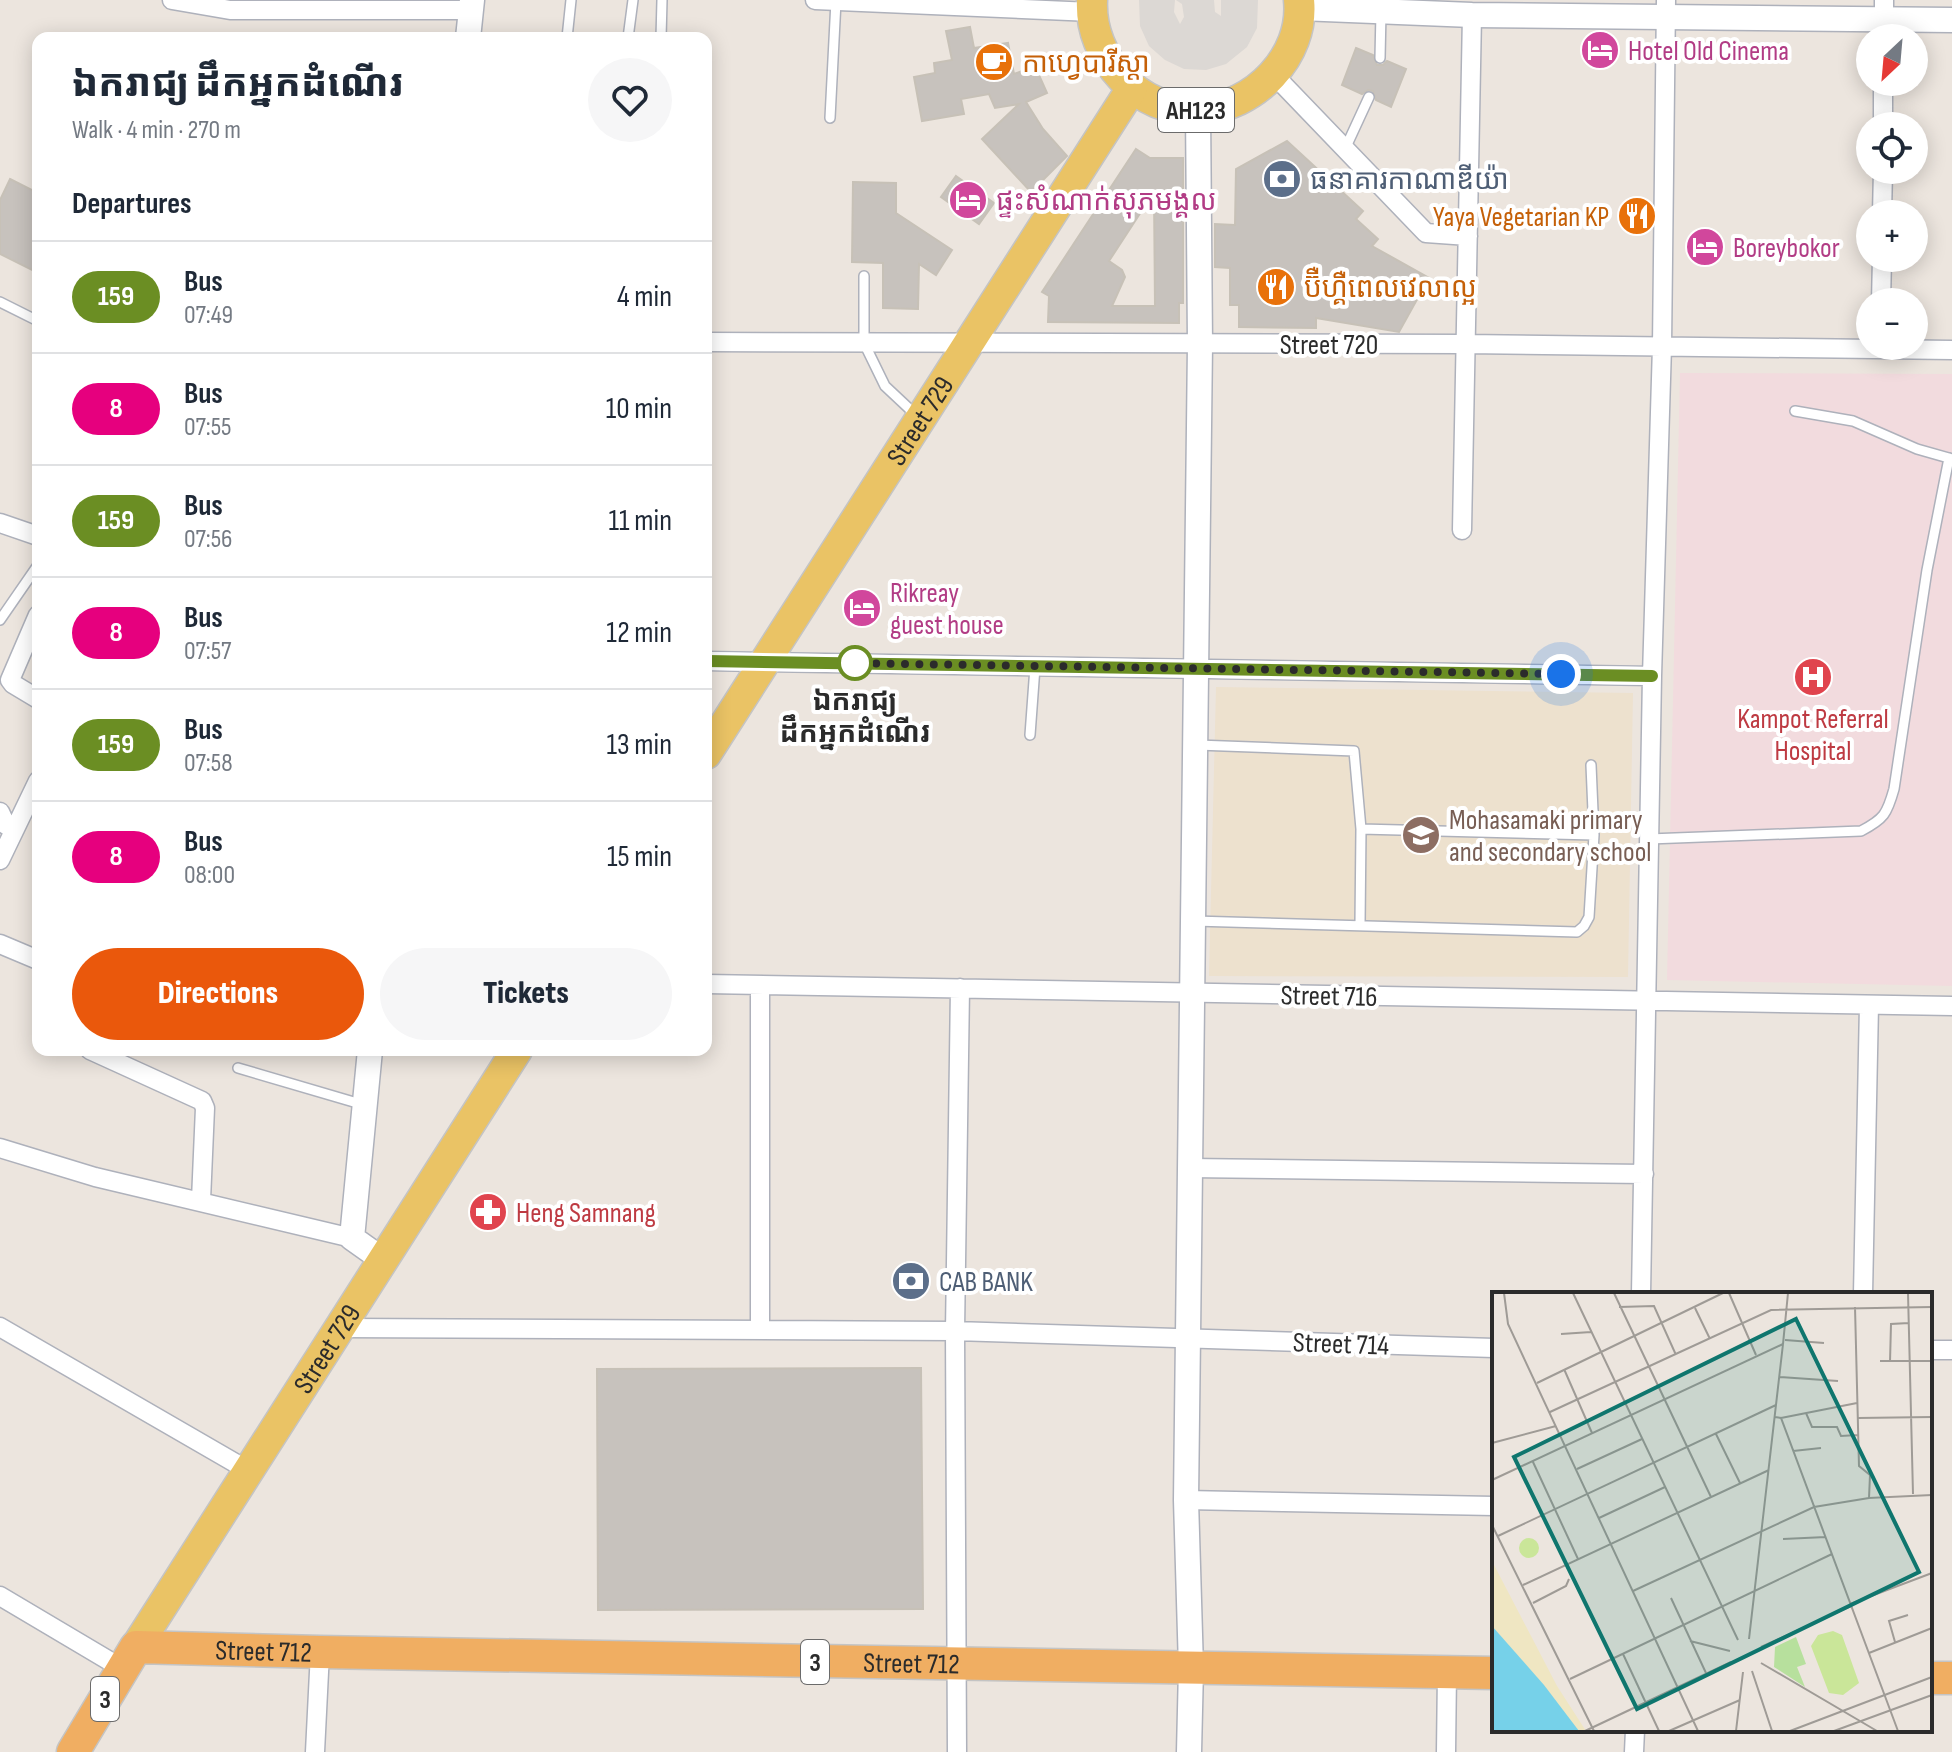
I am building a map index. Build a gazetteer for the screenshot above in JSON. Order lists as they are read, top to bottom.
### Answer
{
  "streets": {
    "highway": ["Street 712", "3"],
    "main road": ["AH123", "Street 729"],
    "street": ["Street 720", "Street 716", "Street 714"]
  },
  "crossings": [
    ["AH123", "Street 729"],
    ["Street 720", "Street 729"],
    ["Street 729", "Street 714"],
    ["Street 729", "Street 712"],
    ["Street 729", "3"],
    ["Street 712", "3"]
  ],
  "places": {
    "hotel": [
      "Hotel Old Cinema",
      "ផ្ទះសំណាក់សុភមង្គល",
      "Boreybokor",
      "Rikreay guest house"
    ],
    "cafe": ["កាហ្វេបារីស្តា"],
    "bank": ["ធនាគារកាណាឌីយ៉ា", "CAB BANK"],
    "restaurant": ["Yaya Vegetarian KP", "ប៊ឺហ្គឺពេលវេលាល្អ"],
    "other": ["ឯករាជ្យ ដឹកអ្នកដំណើរ"],
    "hospital": ["Kampot Referral Hospital"],
    "school or university": ["Mohasamaki primary and secondary school"],
    "pharmacy": ["Heng Samnang"]
  },
  "lines": ["bus line 159"],
  "north": "bottom left",
  "page": {
    "map_buttons": ["+", "−"],
    "heading": [
      ["ឯករាជ្យ ដឹកអ្នកដំណើរ", "Walk · 4 min · 270 m"],
      "Departures"
    ],
    "list": [
      {
        "mark": "159",
        "name": "Bus",
        "note": "07:49",
        "value": "4 min"
      },
      {
        "mark": "8",
        "name": "Bus",
        "note": "07:55",
        "value": "10 min"
      },
      {
        "mark": "159",
        "name": "Bus",
        "note": "07:56",
        "value": "11 min"
      },
      {
        "mark": "8",
        "name": "Bus",
        "note": "07:57",
        "value": "12 min"
      },
      {
        "mark": "159",
        "name": "Bus",
        "note": "07:58",
        "value": "13 min"
      },
      {
        "mark": "8",
        "name": "Bus",
        "note": "08:00",
        "value": "15 min"
      }
    ],
    "buttons": ["Directions", "Tickets"]
  }
}
